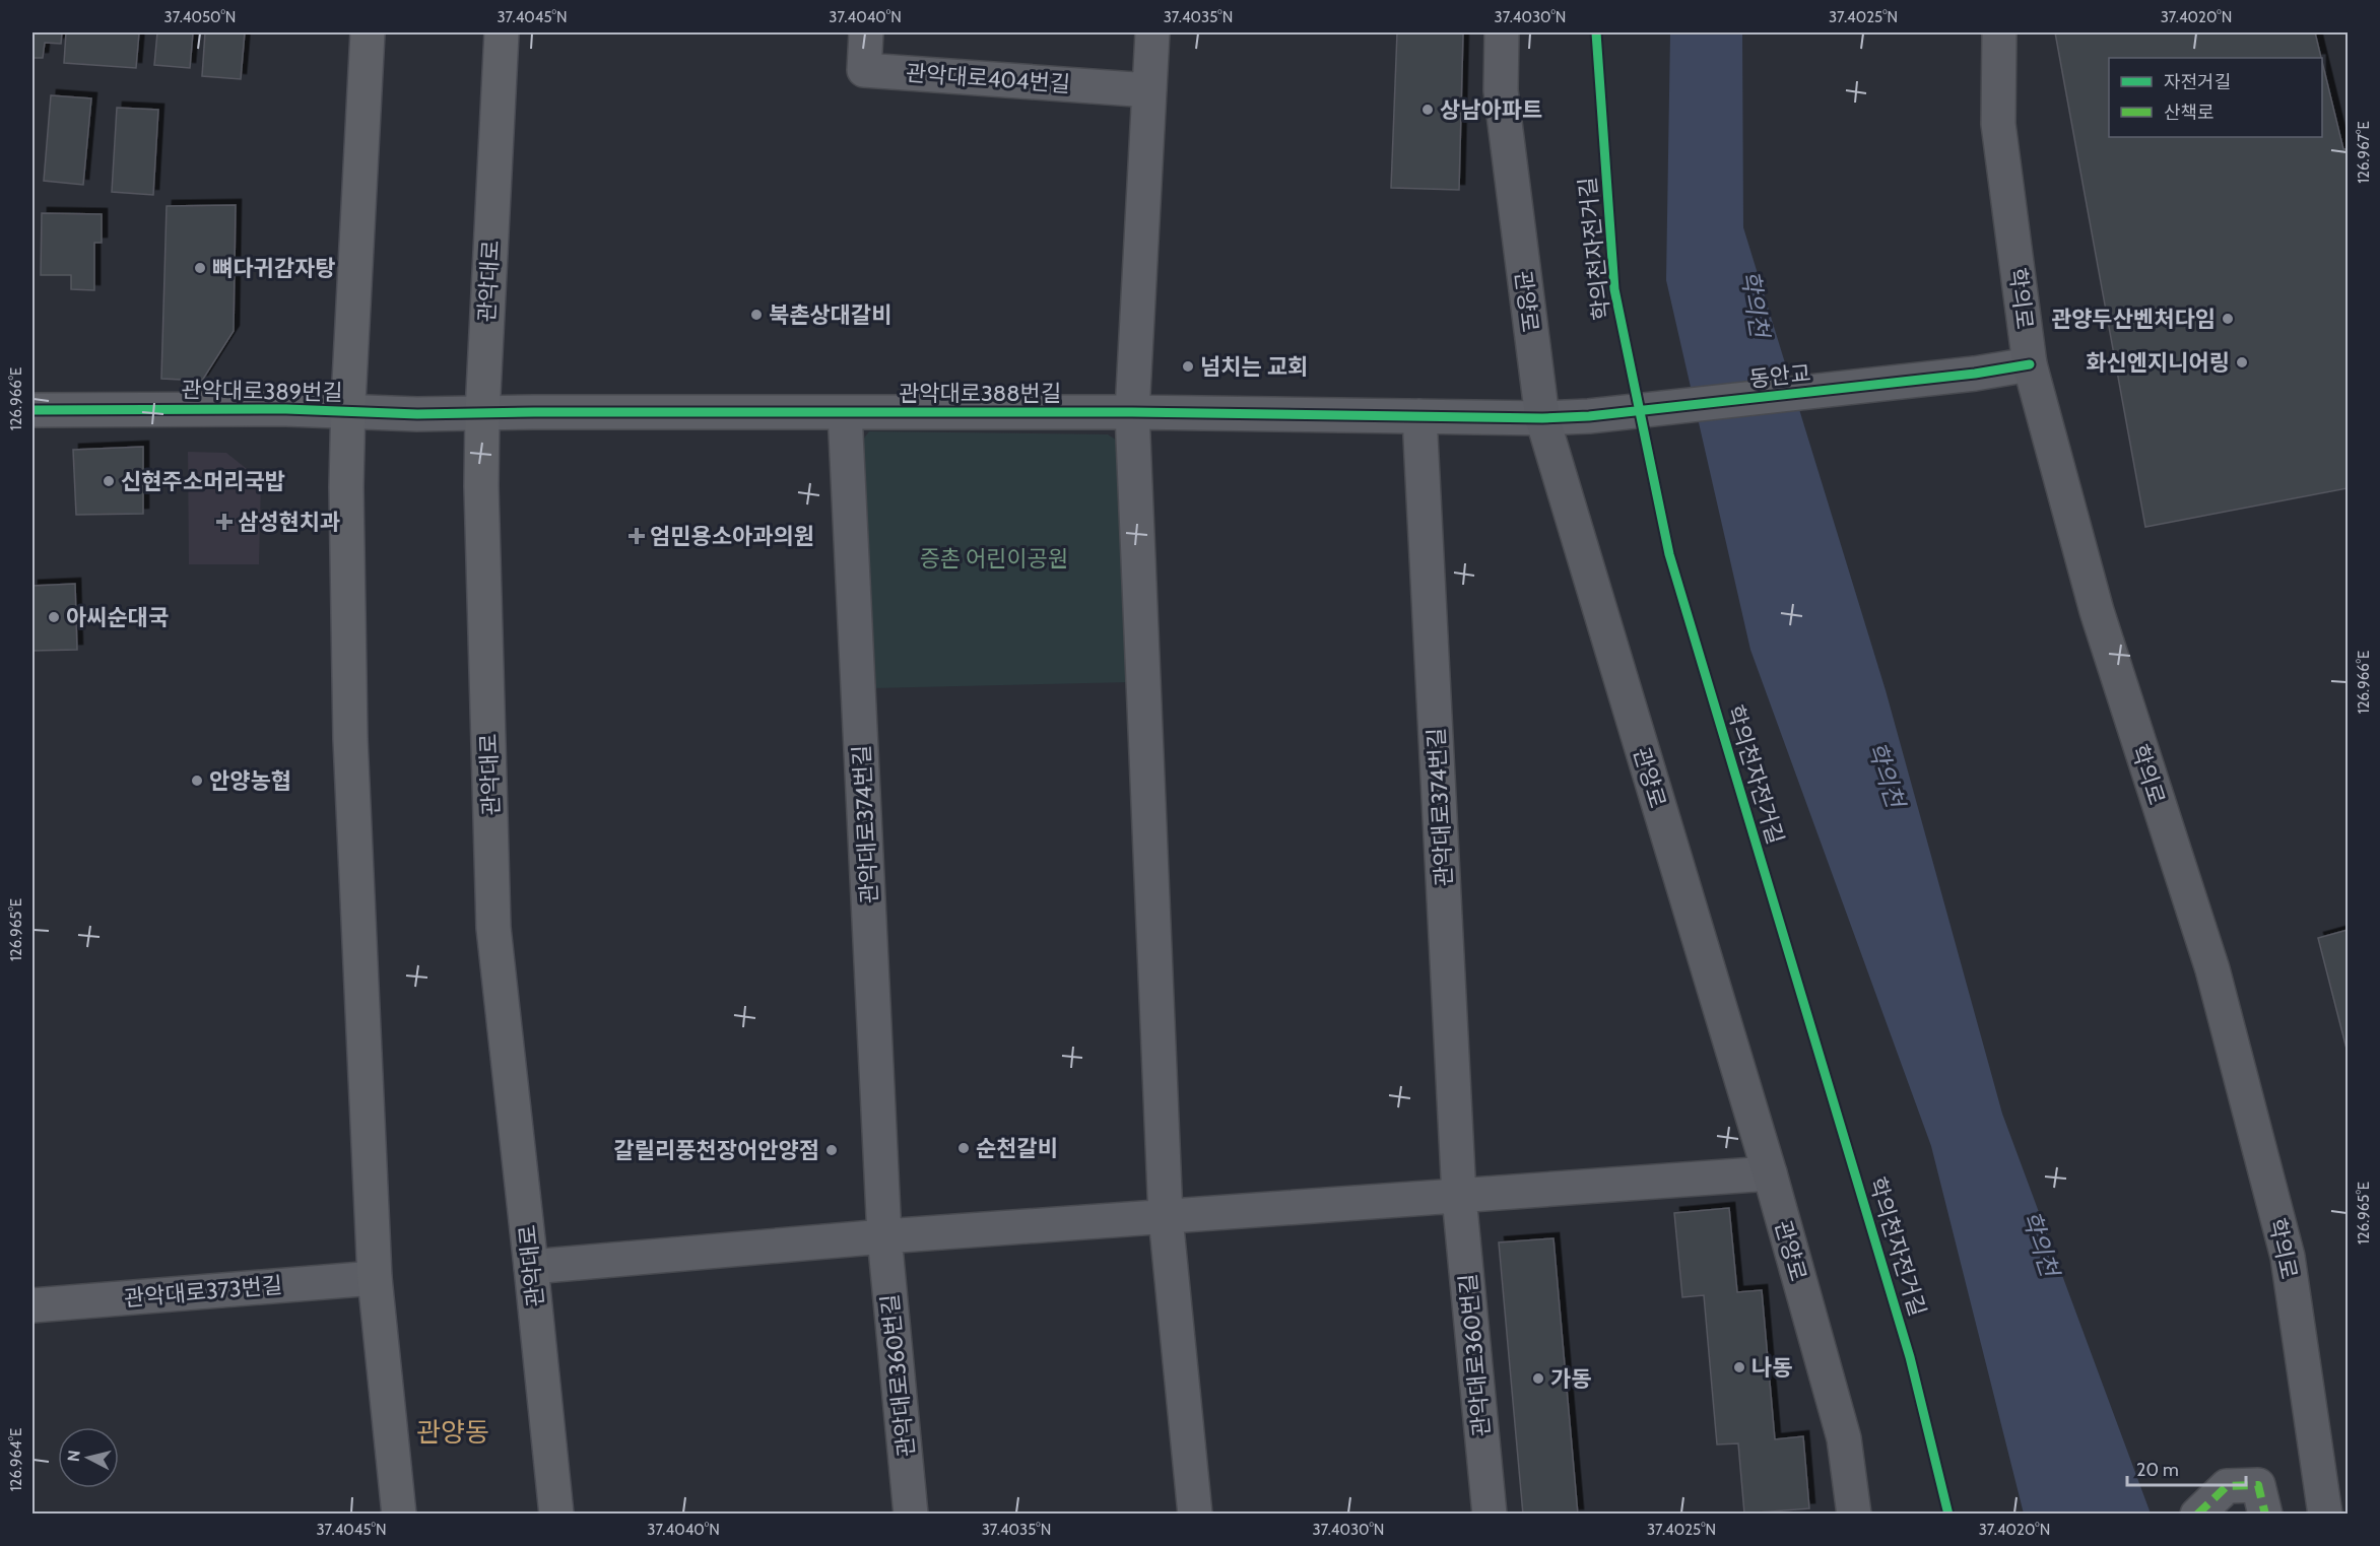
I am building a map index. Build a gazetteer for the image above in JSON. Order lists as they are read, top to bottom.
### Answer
{
  "streets": {
    "main road": ["관악대로"],
    "street": [
      "관악대로404번길",
      "학의로",
      "관양로",
      "동안교",
      "관악대로389번길",
      "관악대로388번길",
      "관악대로374번길",
      "관악대로373번길",
      "관악대로360번길"
    ],
    "cycle path": ["학의천자전거길"]
  },
  "crossings": [
    ["관악대로", "관악대로388번길"],
    ["학의로", "동안교"],
    ["관양로", "동안교"],
    ["관양로", "관악대로388번길"],
    ["동안교", "관악대로388번길"],
    ["관악대로389번길", "관악대로388번길"],
    ["관악대로388번길", "관악대로374번길"],
    ["관악대로374번길", "관악대로360번길"]
  ],
  "districts": ["관양동"],
  "water": ["학의천"],
  "parks": ["증촌 어린이공원"],
  "places": {
    "other": [
      "상남아파트",
      "뼈다귀감자탕",
      "북촌상대갈비",
      "관양두산벤처다임",
      "화신엔지니어링",
      "넘치는 교회",
      "신현주소머리국밥",
      "아씨순대국",
      "안양농협",
      "순천갈비",
      "갈릴리풍천장어안양점",
      "나동",
      "가동"
    ],
    "health": ["삼성현치과", "엄민용소아과의원"]
  },
  "legend": ["자전거길", "산책로"],
  "scale_bar": "20 m",
  "north": "left",
  "coordinates": [
    "37.4050°N",
    "37.4045°N",
    "37.4040°N",
    "37.4035°N",
    "37.4030°N",
    "37.4025°N",
    "37.4020°N",
    "126.967°E",
    "126.966°E",
    "126.965°E",
    "126.964°E"
  ]
}
